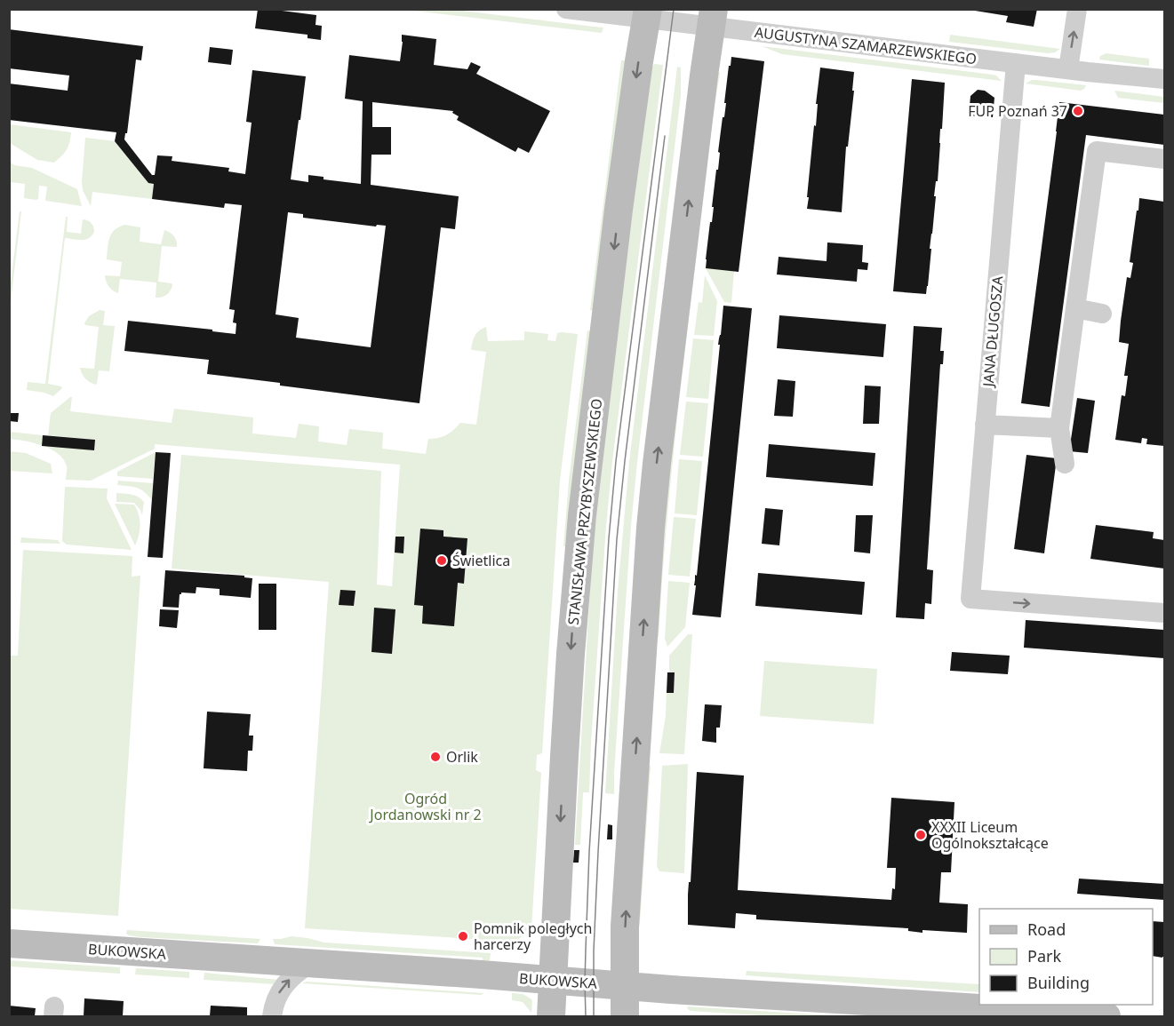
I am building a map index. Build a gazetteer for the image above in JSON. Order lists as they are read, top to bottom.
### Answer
{
  "streets": {
    "main road": ["STANISŁAWA PRZYBYSZEWSKIEGO", "BUKOWSKA"],
    "street": ["AUGUSTYNA SZAMARZEWSKIEGO", "JANA DŁUGOSZA"]
  },
  "crossings": [
    ["AUGUSTYNA SZAMARZEWSKIEGO", "JANA DŁUGOSZA"],
    ["AUGUSTYNA SZAMARZEWSKIEGO", "STANISŁAWA PRZYBYSZEWSKIEGO"],
    ["STANISŁAWA PRZYBYSZEWSKIEGO", "BUKOWSKA"]
  ],
  "parks": ["Ogród Jordanowski nr 2"],
  "places": [
    "FUP Poznań 37",
    "Świetlica",
    "Orlik",
    "XXXII Liceum Ogólnokształcące",
    "Pomnik poległych harcerzy"
  ],
  "legend": ["Road", "Park", "Building"]
}
